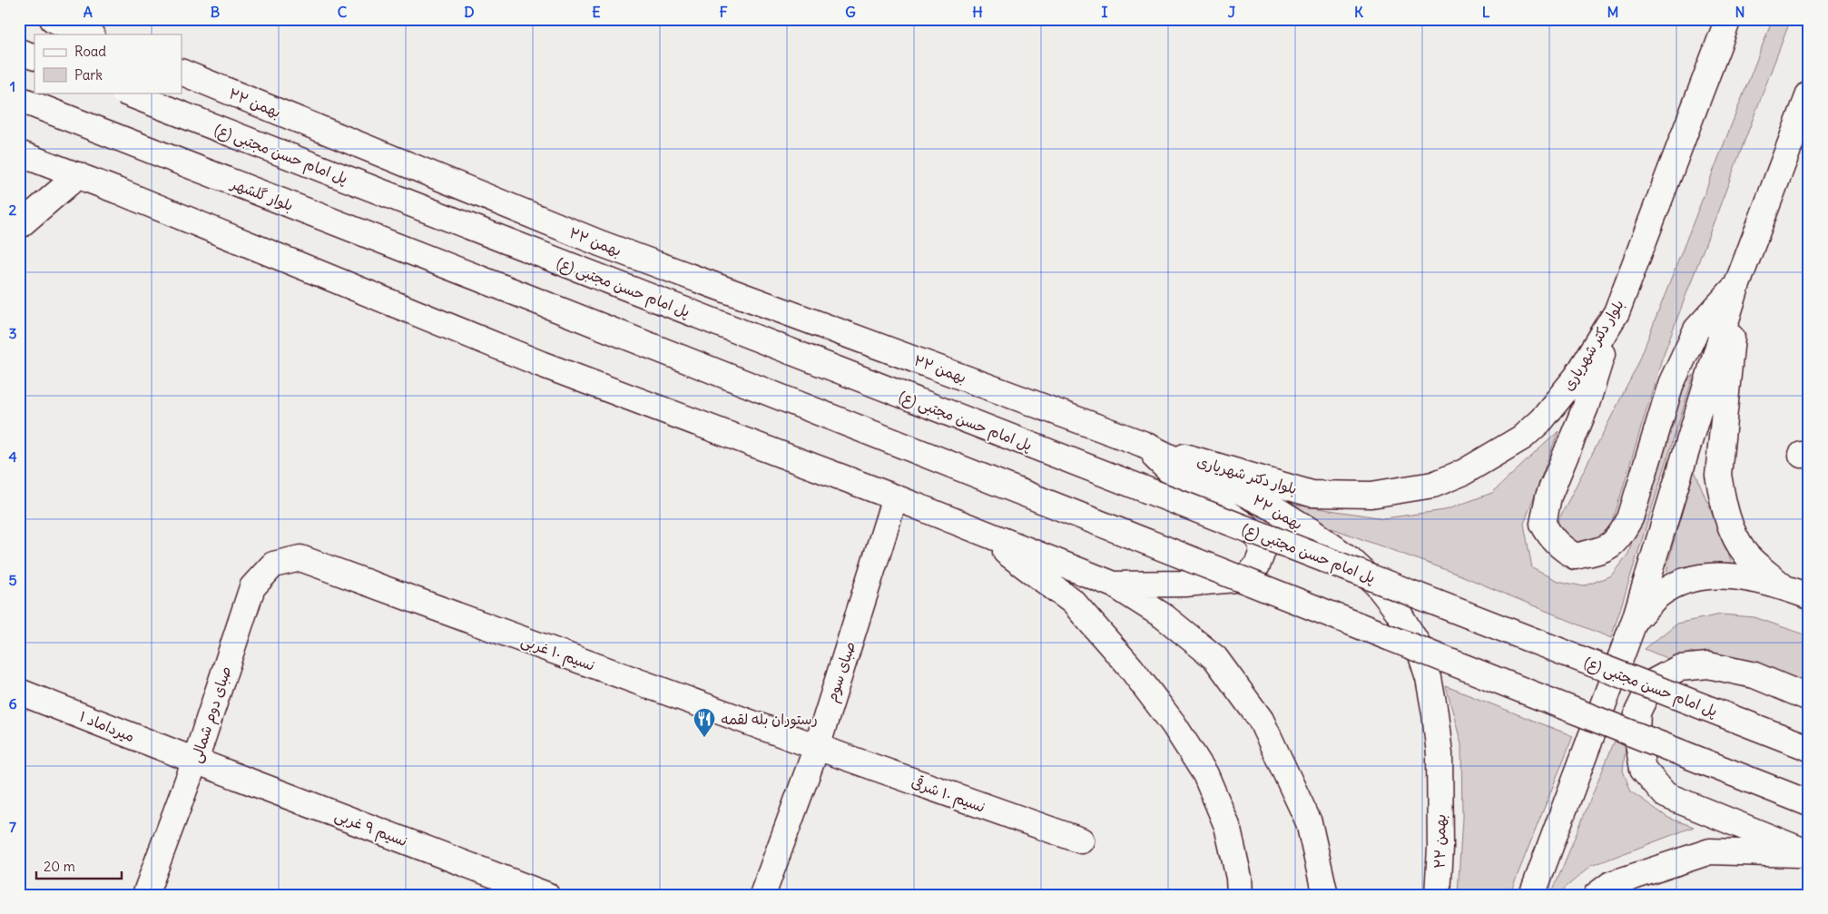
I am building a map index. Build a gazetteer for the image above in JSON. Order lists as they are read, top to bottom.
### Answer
{
  "streets": {
    "main road": [
      "۲۲ بهمن",
      "پل امام حسن مجتبی (ع)",
      "بلوار گلشهر",
      "بلوار دکتر شهریاری",
      "نسیم ۱۰ غربی",
      "صبای سوم",
      "صبای دوم شمالی",
      "میرداماد ۱",
      "نسیم ۱۰ شرقی",
      "نسیم ۹ غربی"
    ]
  },
  "crossings": [
    ["۲۲ بهمن", "بلوار دکتر شهریاری"],
    ["نسیم ۱۰ غربی", "صبای سوم"],
    ["نسیم ۱۰ غربی", "صبای دوم شمالی"],
    ["نسیم ۱۰ غربی", "نسیم ۱۰ شرقی"],
    ["صبای سوم", "نسیم ۱۰ شرقی"],
    ["صبای دوم شمالی", "میرداماد ۱"],
    ["صبای دوم شمالی", "نسیم ۹ غربی"],
    ["میرداماد ۱", "نسیم ۹ غربی"]
  ],
  "places": {
    "restaurant": ["رستوران بله لقمه"]
  },
  "legend": ["Road", "Park"],
  "scale_bar": "20 m",
  "grid": {
    "columns": [
      "A",
      "B",
      "C",
      "D",
      "E",
      "F",
      "G",
      "H",
      "I",
      "J",
      "K",
      "L",
      "M",
      "N"
    ],
    "rows": [
      "1",
      "2",
      "3",
      "4",
      "5",
      "6",
      "7"
    ]
  }
}
